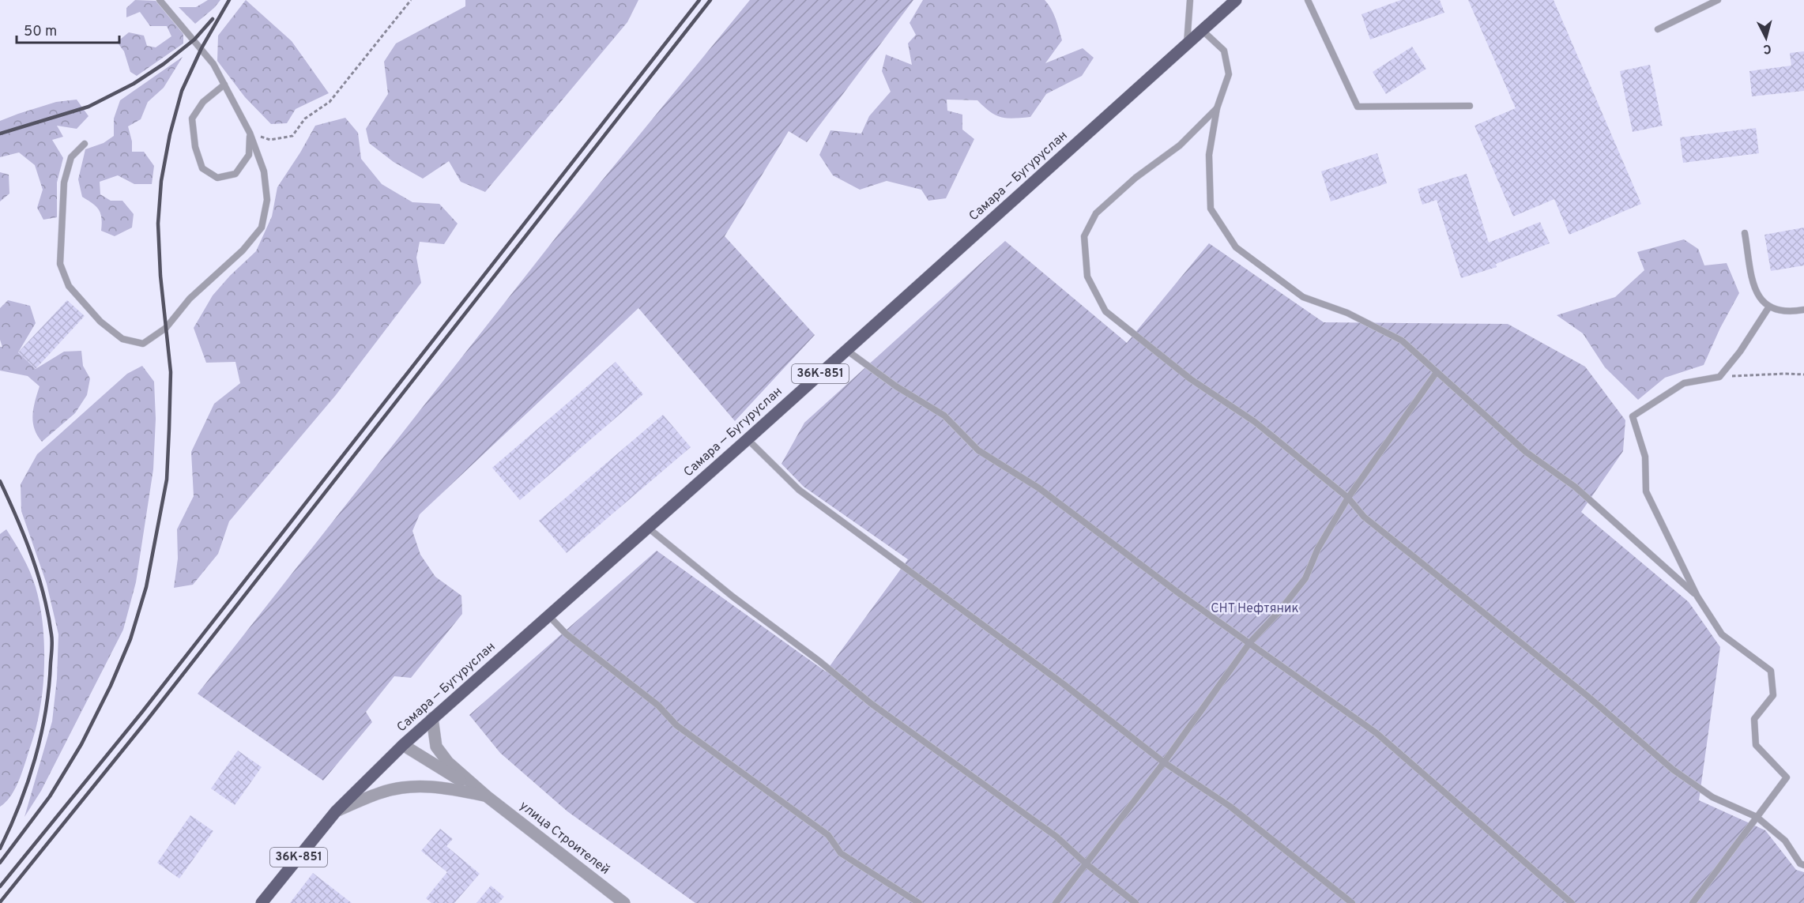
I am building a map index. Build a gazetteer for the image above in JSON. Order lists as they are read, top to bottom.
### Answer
{
  "streets": {
    "main road": ["Самара — Бугуруслан", "36К-851"],
    "street": ["улица Строителей"]
  },
  "crossings": [
    ["Самара — Бугуруслан", "36К-851"]
  ],
  "parks": ["СНТ Нефтяник"],
  "scale_bar": "50 m",
  "north": "bottom"
}
